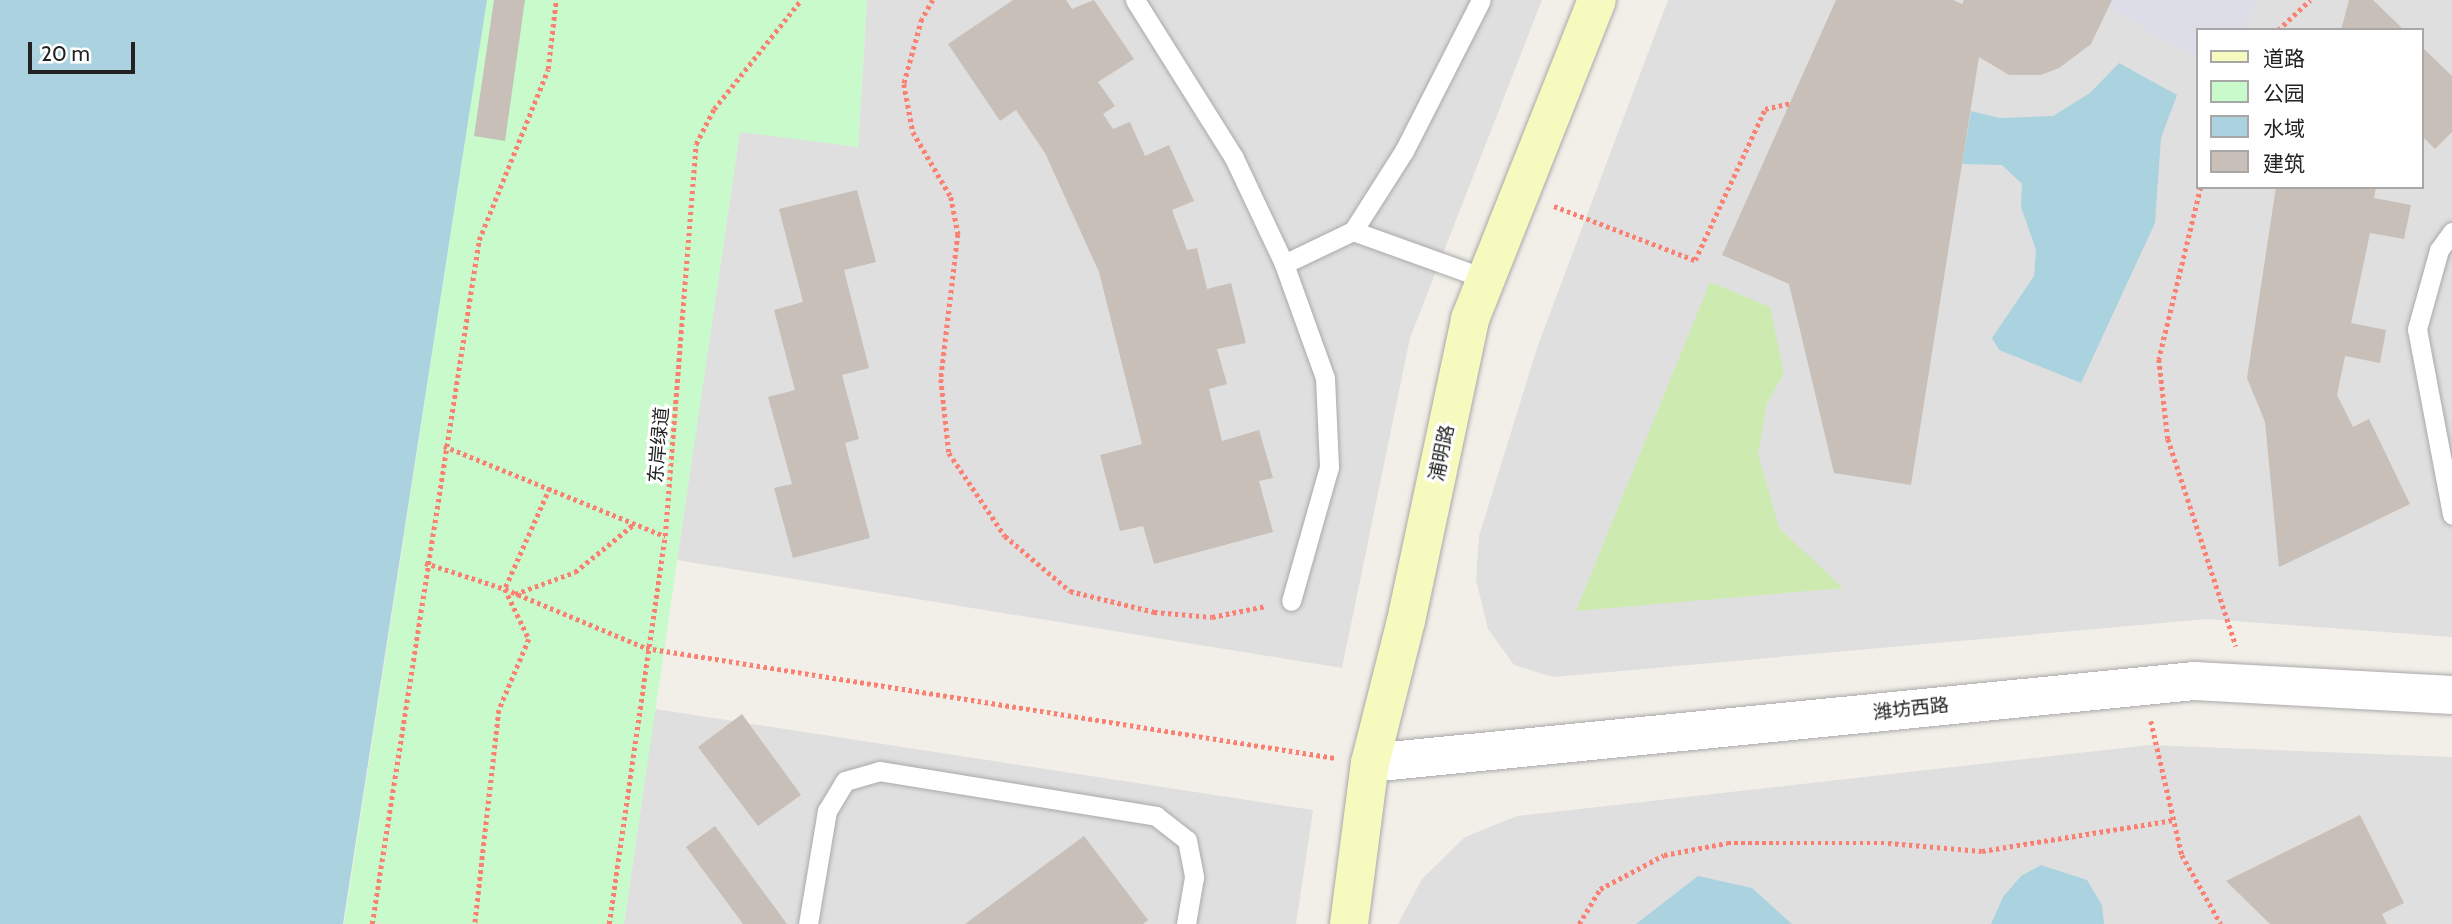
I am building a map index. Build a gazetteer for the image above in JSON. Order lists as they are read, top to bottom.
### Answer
{
  "streets": {
    "main road": ["浦明路"],
    "street": ["潍坊西路"],
    "path": ["东岸绿道"]
  },
  "crossings": [
    ["浦明路", "潍坊西路"]
  ],
  "legend": [
    "道路",
    "公园",
    "水域",
    "建筑"
  ],
  "scale_bar": "20 m"
}
